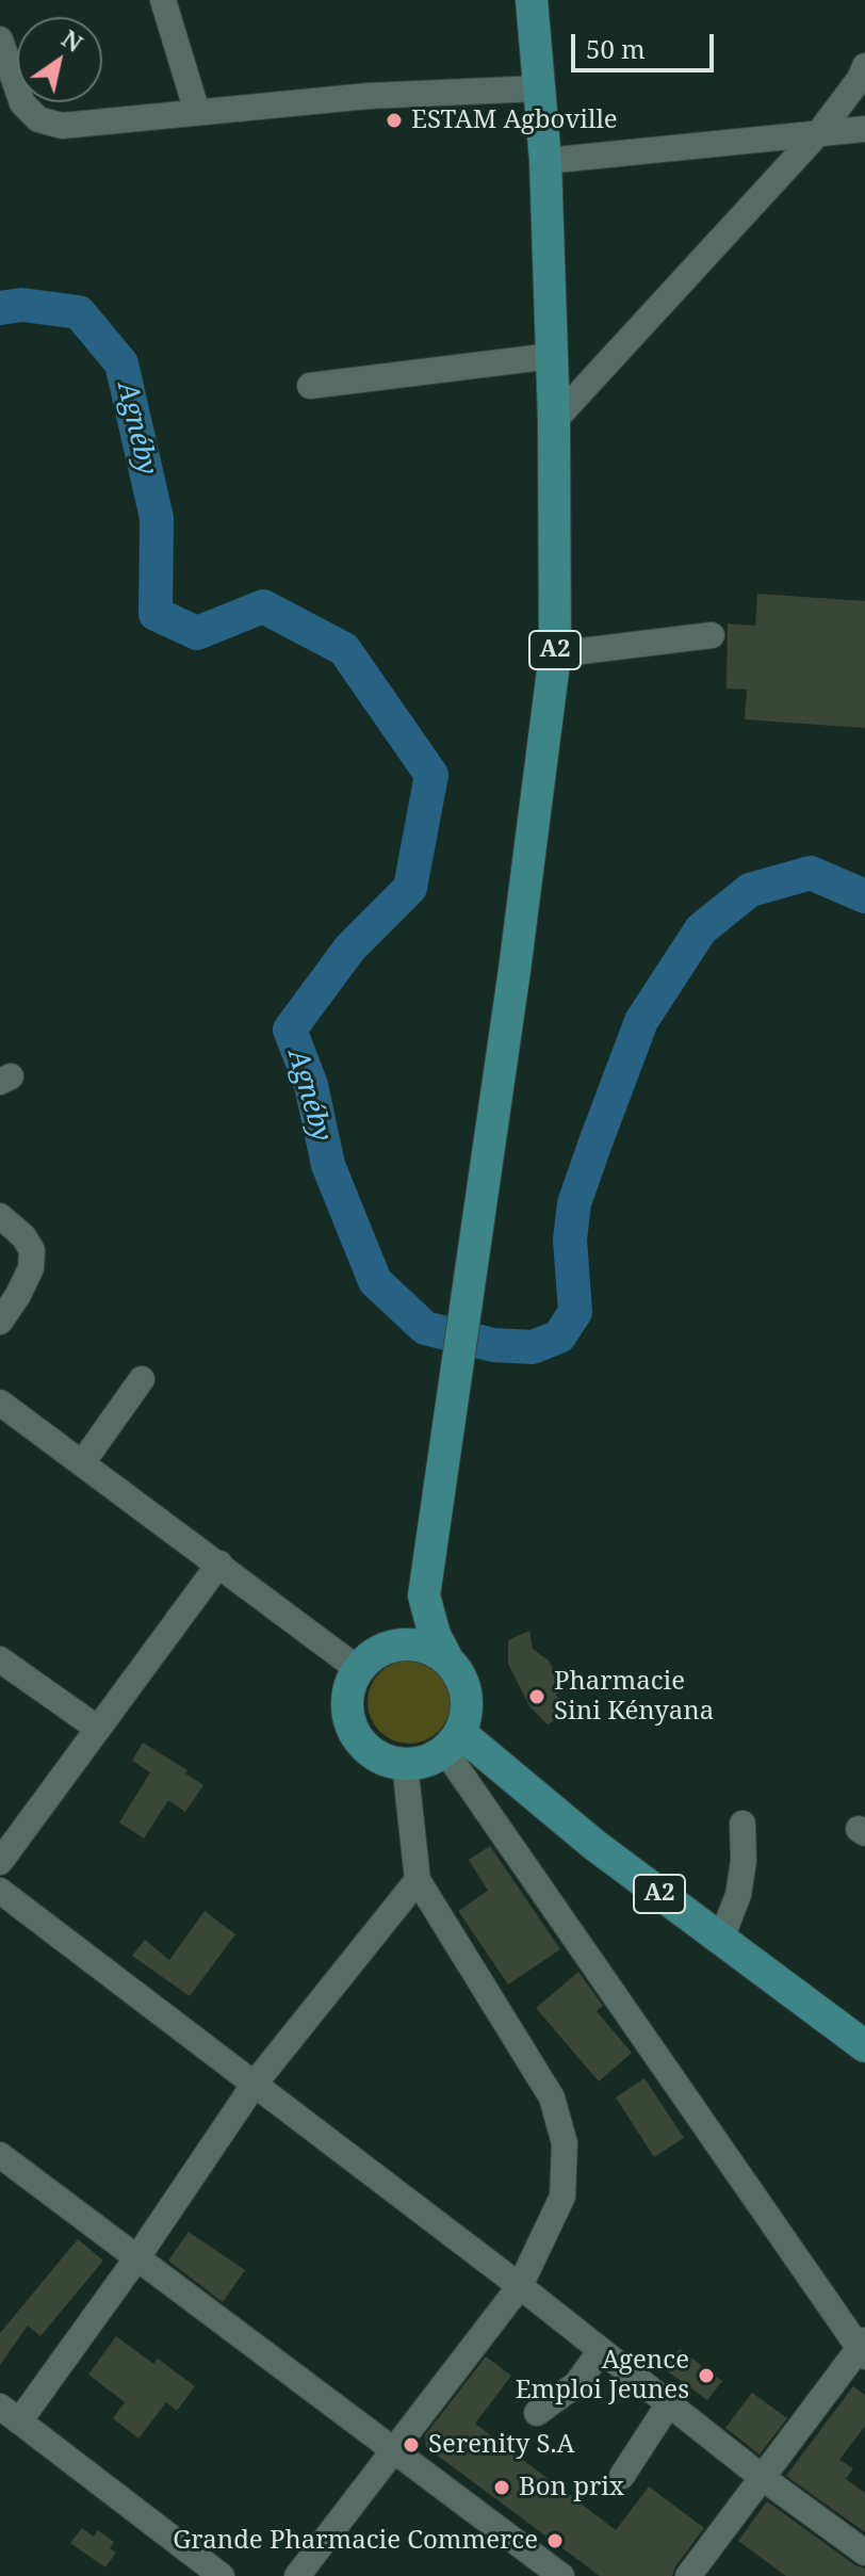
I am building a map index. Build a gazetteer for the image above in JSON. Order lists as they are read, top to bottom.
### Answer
{
  "streets": {
    "main road": ["A2"]
  },
  "water": ["Agnéby"],
  "places": [
    "ESTAM Agboville",
    "Pharmacie Sini Kényana",
    "Agence Emploi Jeunes",
    "Serenity S.A",
    "Bon prix",
    "Grande Pharmacie Commerce"
  ],
  "scale_bar": "50 m",
  "north": "top right"
}
